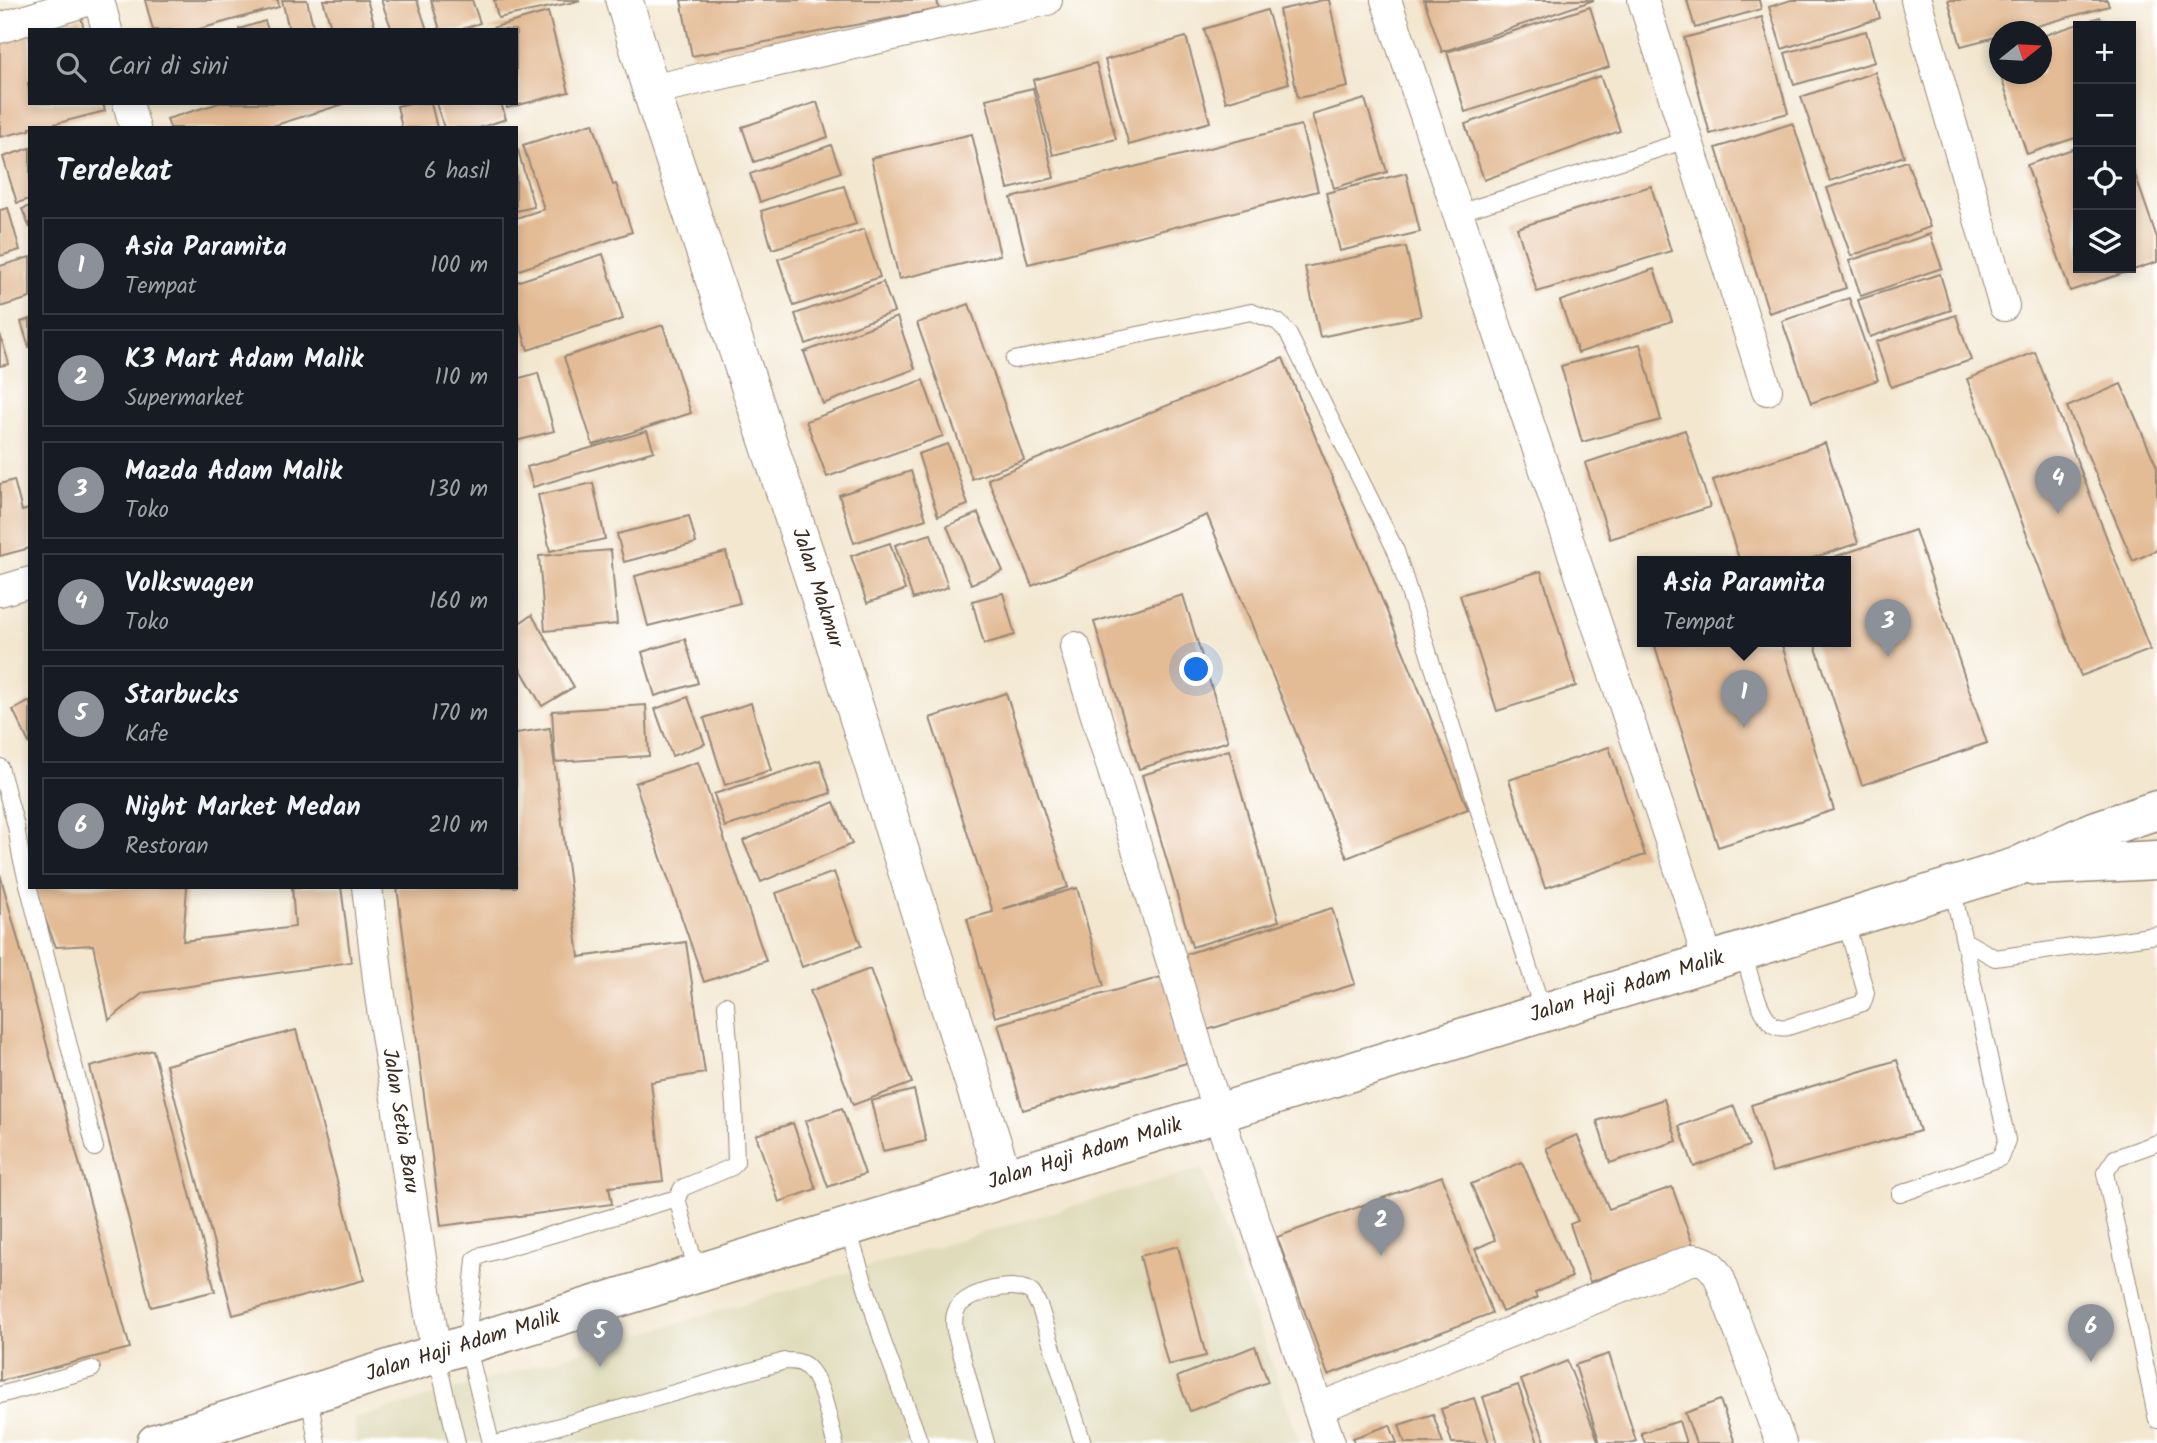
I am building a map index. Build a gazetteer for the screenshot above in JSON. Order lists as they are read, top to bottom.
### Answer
{
  "streets": {
    "main road": ["Jalan Haji Adam Malik"],
    "street": ["Jalan Makmur", "Jalan Setia Baru"]
  },
  "crossings": [
    ["Jalan Makmur", "Jalan Haji Adam Malik"],
    ["Jalan Haji Adam Malik", "Jalan Setia Baru"]
  ],
  "north": "right",
  "page": {
    "map_buttons": ["+", "−"],
    "search": "Cari di sini",
    "heading": ["Terdekat", "6 hasil"],
    "list": [
      {
        "mark": "1",
        "name": "Asia Paramita",
        "note": "Tempat",
        "value": "100 m"
      },
      {
        "mark": "2",
        "name": "K3 Mart Adam Malik",
        "note": "Supermarket",
        "value": "110 m"
      },
      {
        "mark": "3",
        "name": "Mazda Adam Malik",
        "note": "Toko",
        "value": "130 m"
      },
      {
        "mark": "4",
        "name": "Volkswagen",
        "note": "Toko",
        "value": "160 m"
      },
      {
        "mark": "5",
        "name": "Starbucks",
        "note": "Kafe",
        "value": "170 m"
      },
      {
        "mark": "6",
        "name": "Night Market Medan",
        "note": "Restoran",
        "value": "210 m"
      }
    ],
    "pins": [
      "4",
      "3",
      "1",
      "2",
      "6",
      "5"
    ],
    "popup": ["Asia Paramita", "Tempat"]
  }
}
